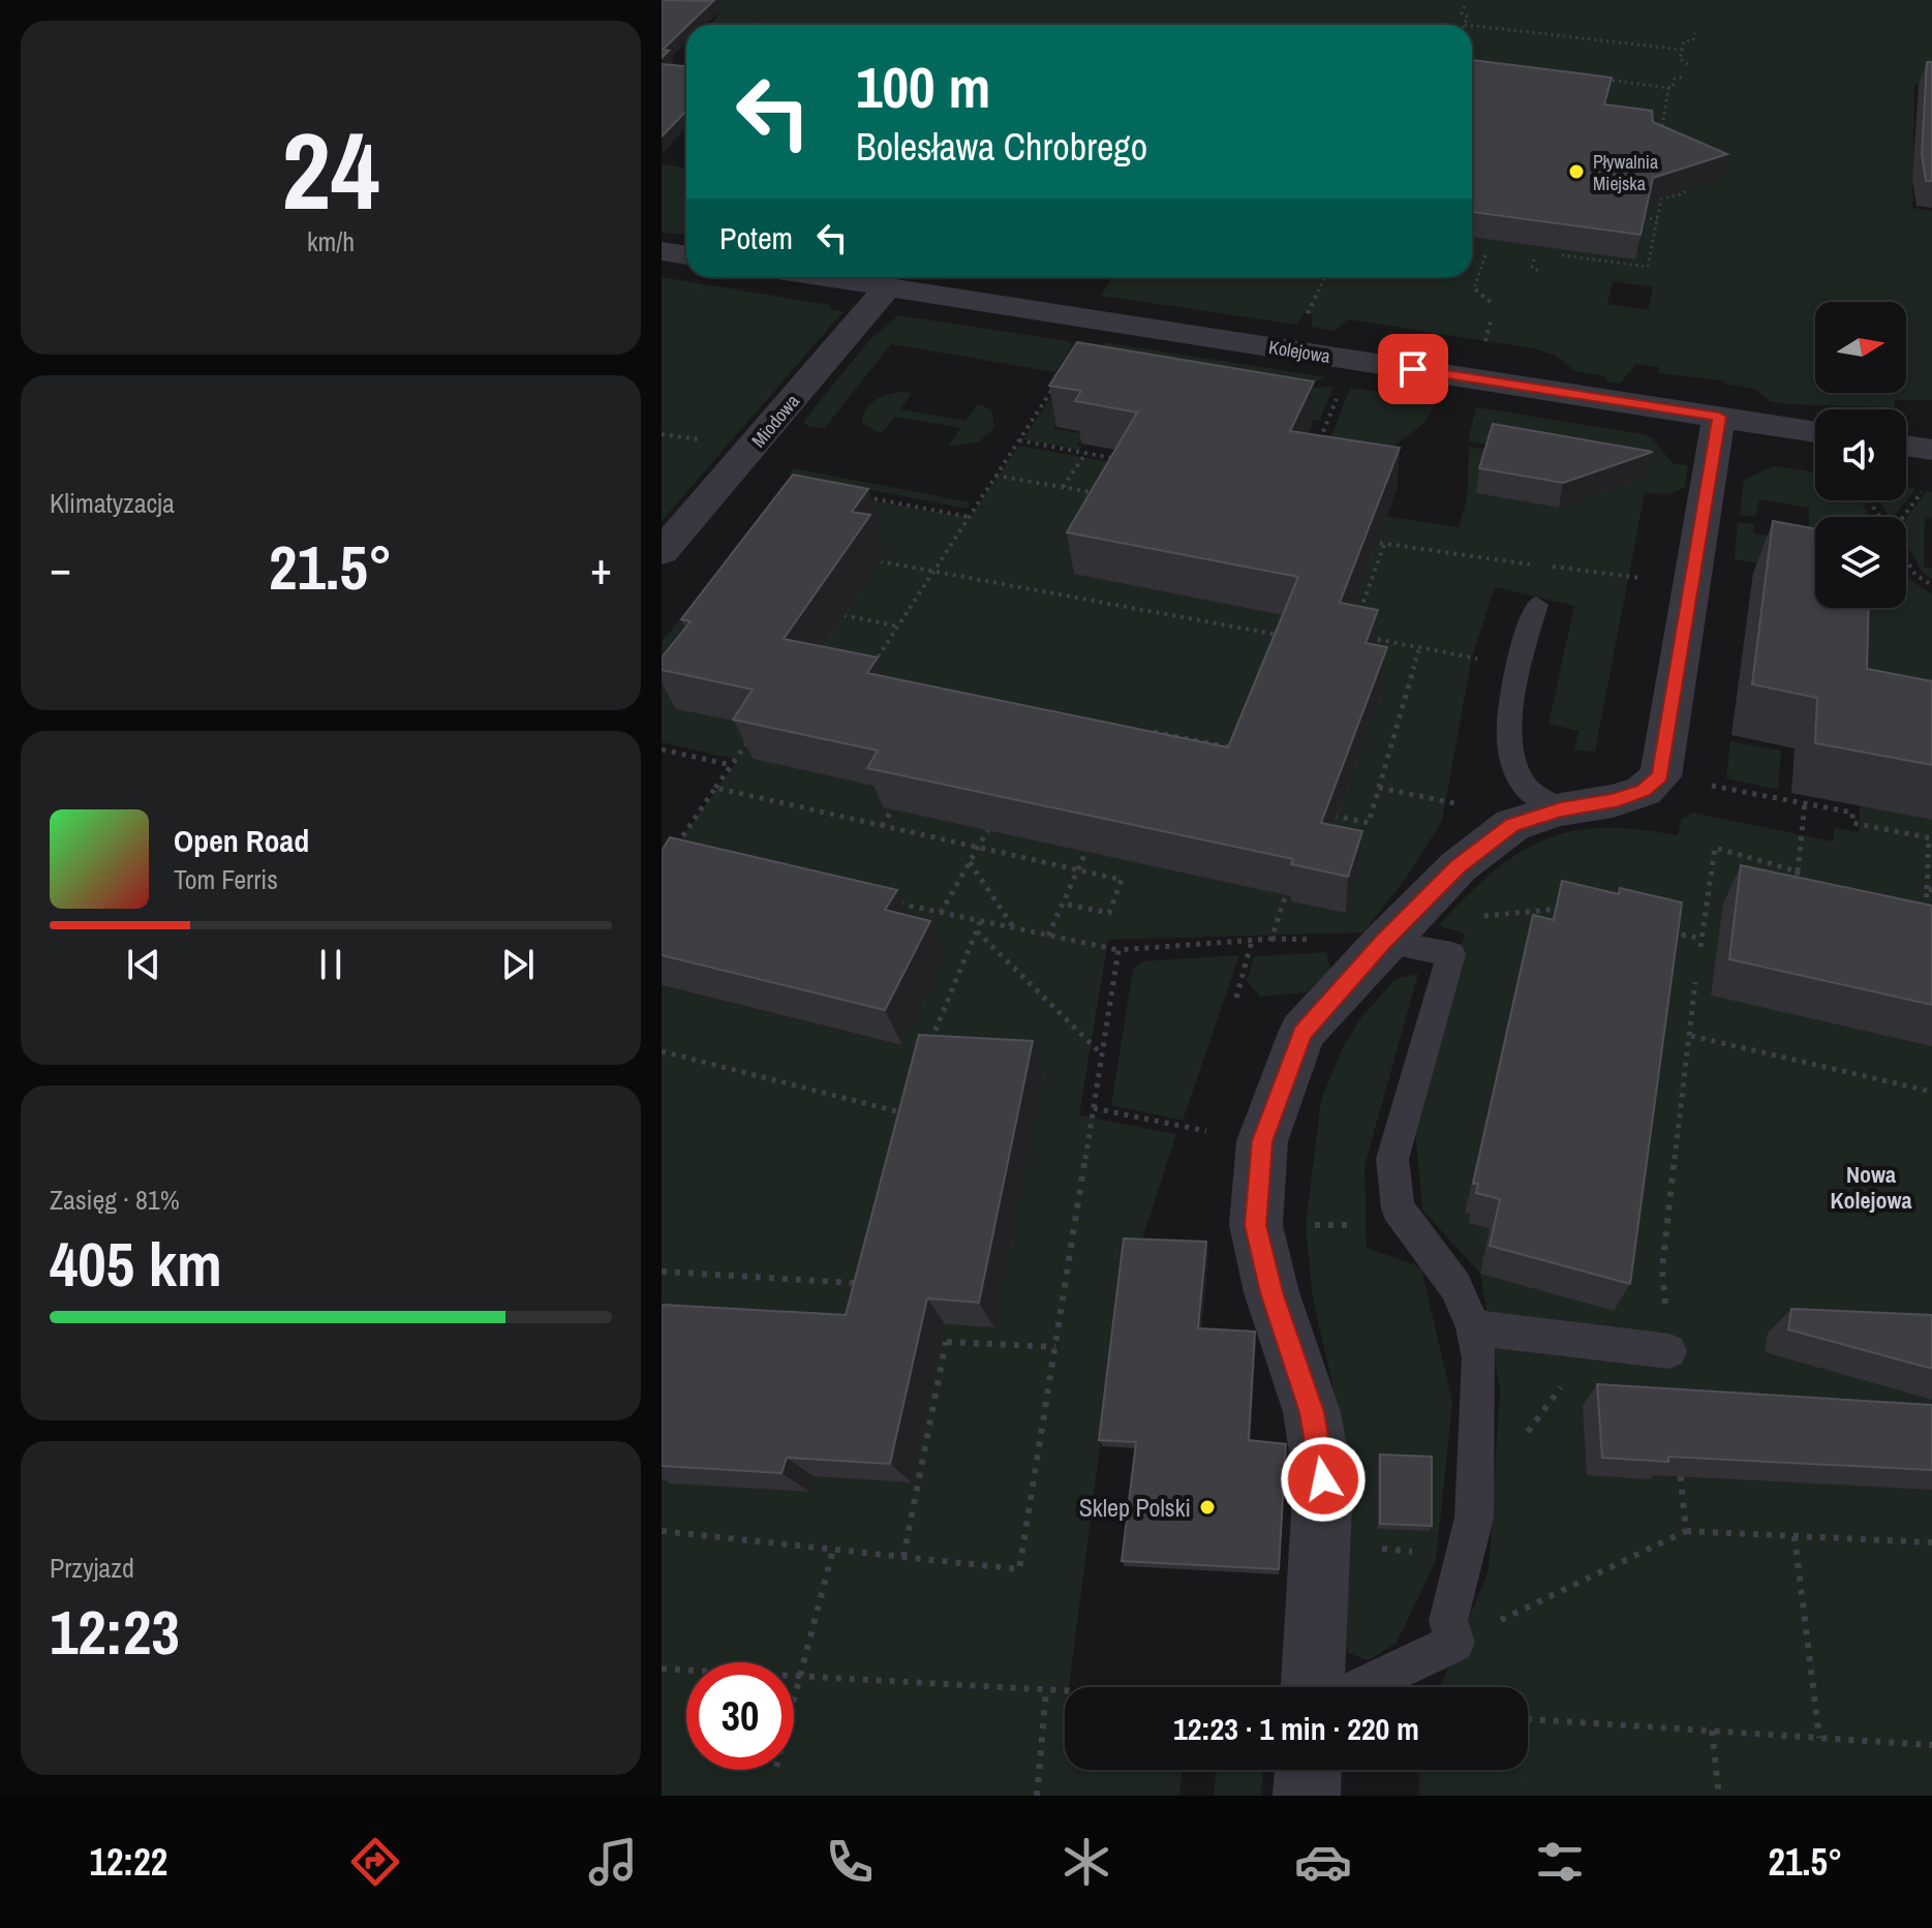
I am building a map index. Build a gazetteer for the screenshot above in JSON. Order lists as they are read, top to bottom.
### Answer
{
  "streets": {
    "street": ["Kolejowa", "Miodowa"]
  },
  "crossings": [
    ["Kolejowa", "Miodowa"]
  ],
  "districts": ["Nowa Kolejowa"],
  "places": ["Pływalnia Miejska", "Sklep Polski"],
  "north": "right",
  "page": {
    "tile": [
      ["24", "km/h"],
      "Klimatyzacja",
      ["Zasięg · 81%", "405 km"],
      ["Przyjazd", "12:23"]
    ],
    "turn": ["100 m", "Bolesława Chrobrego"],
    "then": "Potem",
    "heat": ["−", "21.5°", "+"],
    "song": ["Open Road", "Tom Ferris"],
    "limit": "30",
    "trip": "12:23 · 1 min · 220 m",
    "tabs": ["12:22", "21.5°"]
  }
}
